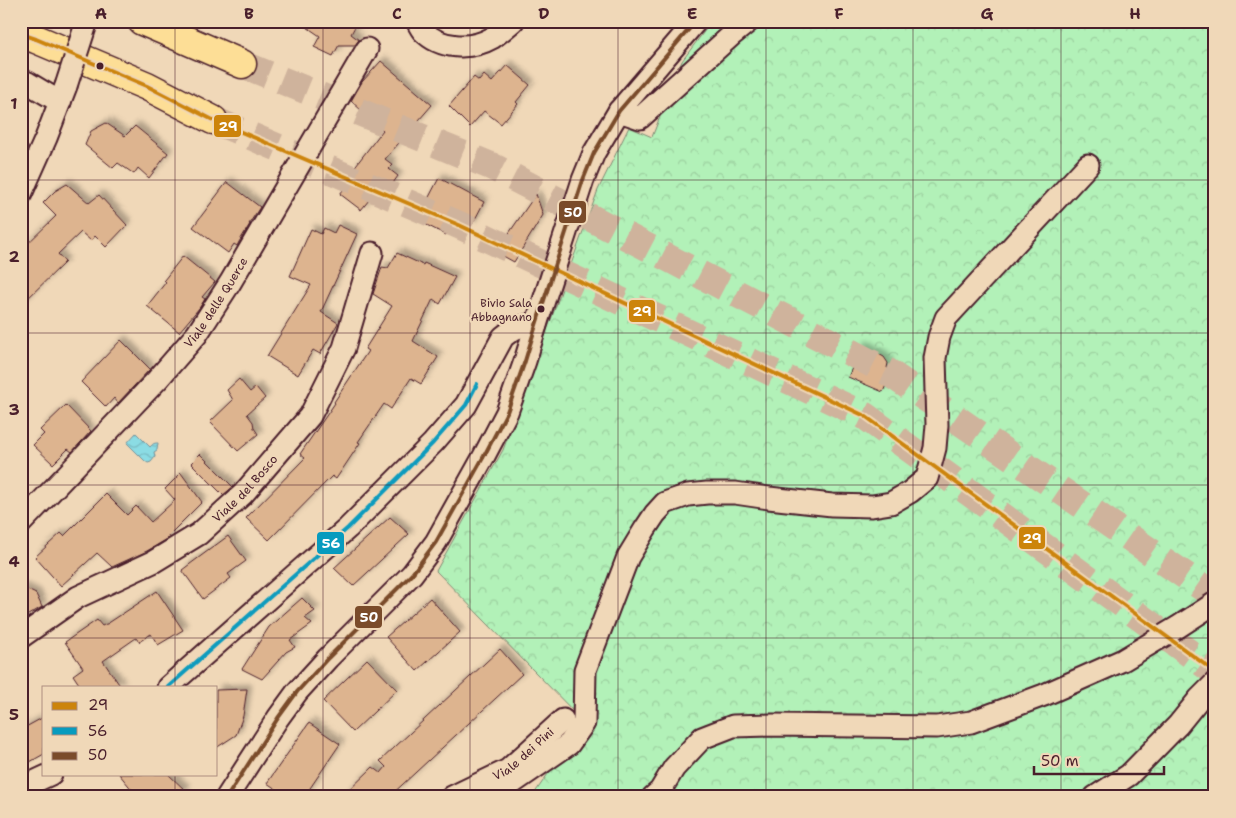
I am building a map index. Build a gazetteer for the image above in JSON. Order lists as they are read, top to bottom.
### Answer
{
  "streets": {
    "street": ["Viale delle Querce", "Viale del Bosco", "Viale dei Pini"]
  },
  "places": ["Bivio Sala Abbagnano"],
  "lines": ["transit line 50", "transit line 29", "transit line 56"],
  "legend": ["29", "56", "50"],
  "scale_bar": "50 m",
  "grid": {
    "columns": [
      "A",
      "B",
      "C",
      "D",
      "E",
      "F",
      "G",
      "H"
    ],
    "rows": [
      "1",
      "2",
      "3",
      "4",
      "5"
    ]
  }
}
